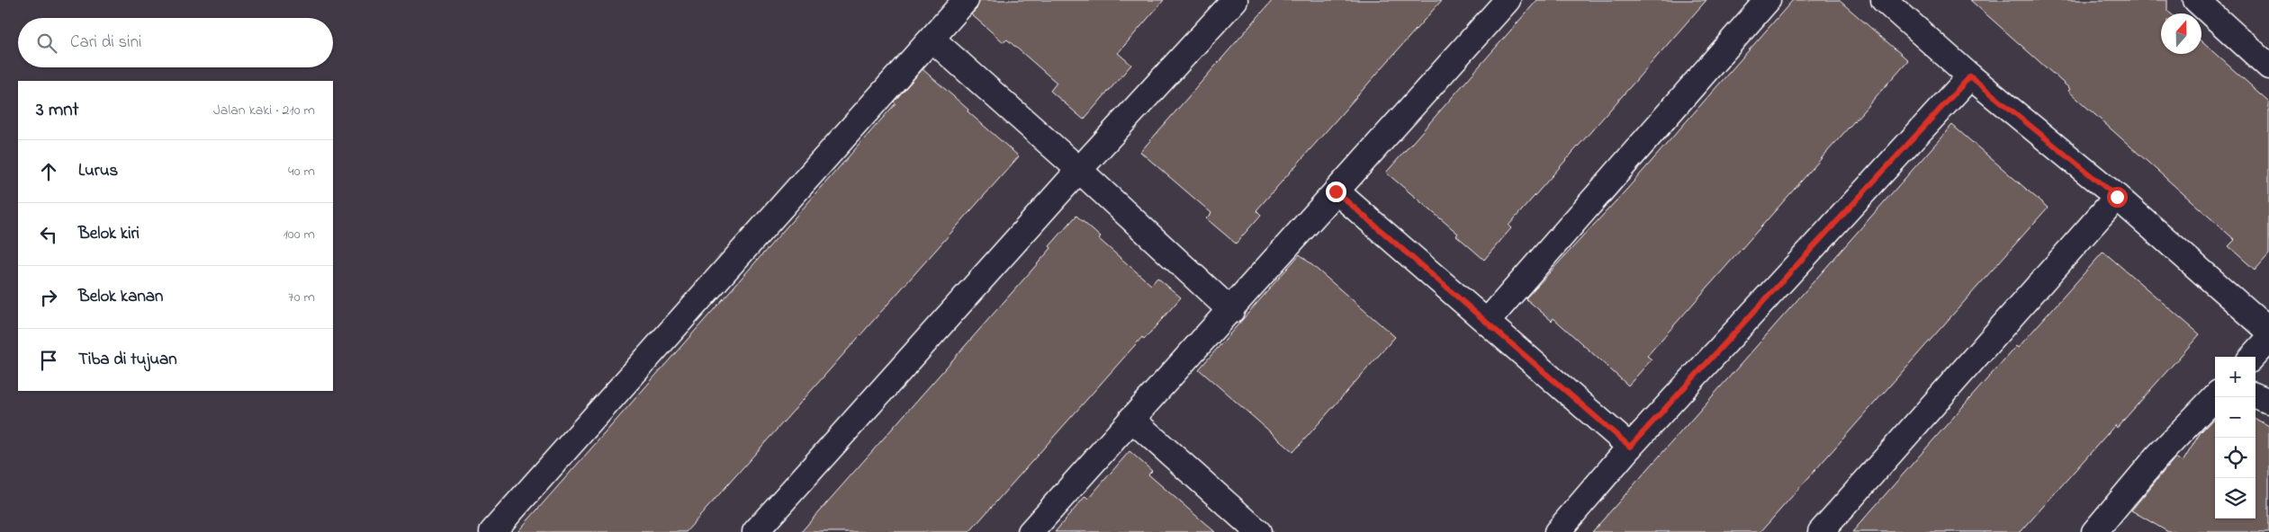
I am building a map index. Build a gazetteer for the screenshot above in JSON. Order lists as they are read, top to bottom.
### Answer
{
  "north": "top",
  "page": {
    "search": "Cari di sini",
    "heading": ["3 mnt", "Jalan kaki · 210 m"],
    "list": [
      ["Lurus", "40 m"],
      ["Belok kiri", "100 m"],
      ["Belok kanan", "70 m"],
      "Tiba di tujuan"
    ],
    "map_buttons": ["+", "−"]
  }
}
